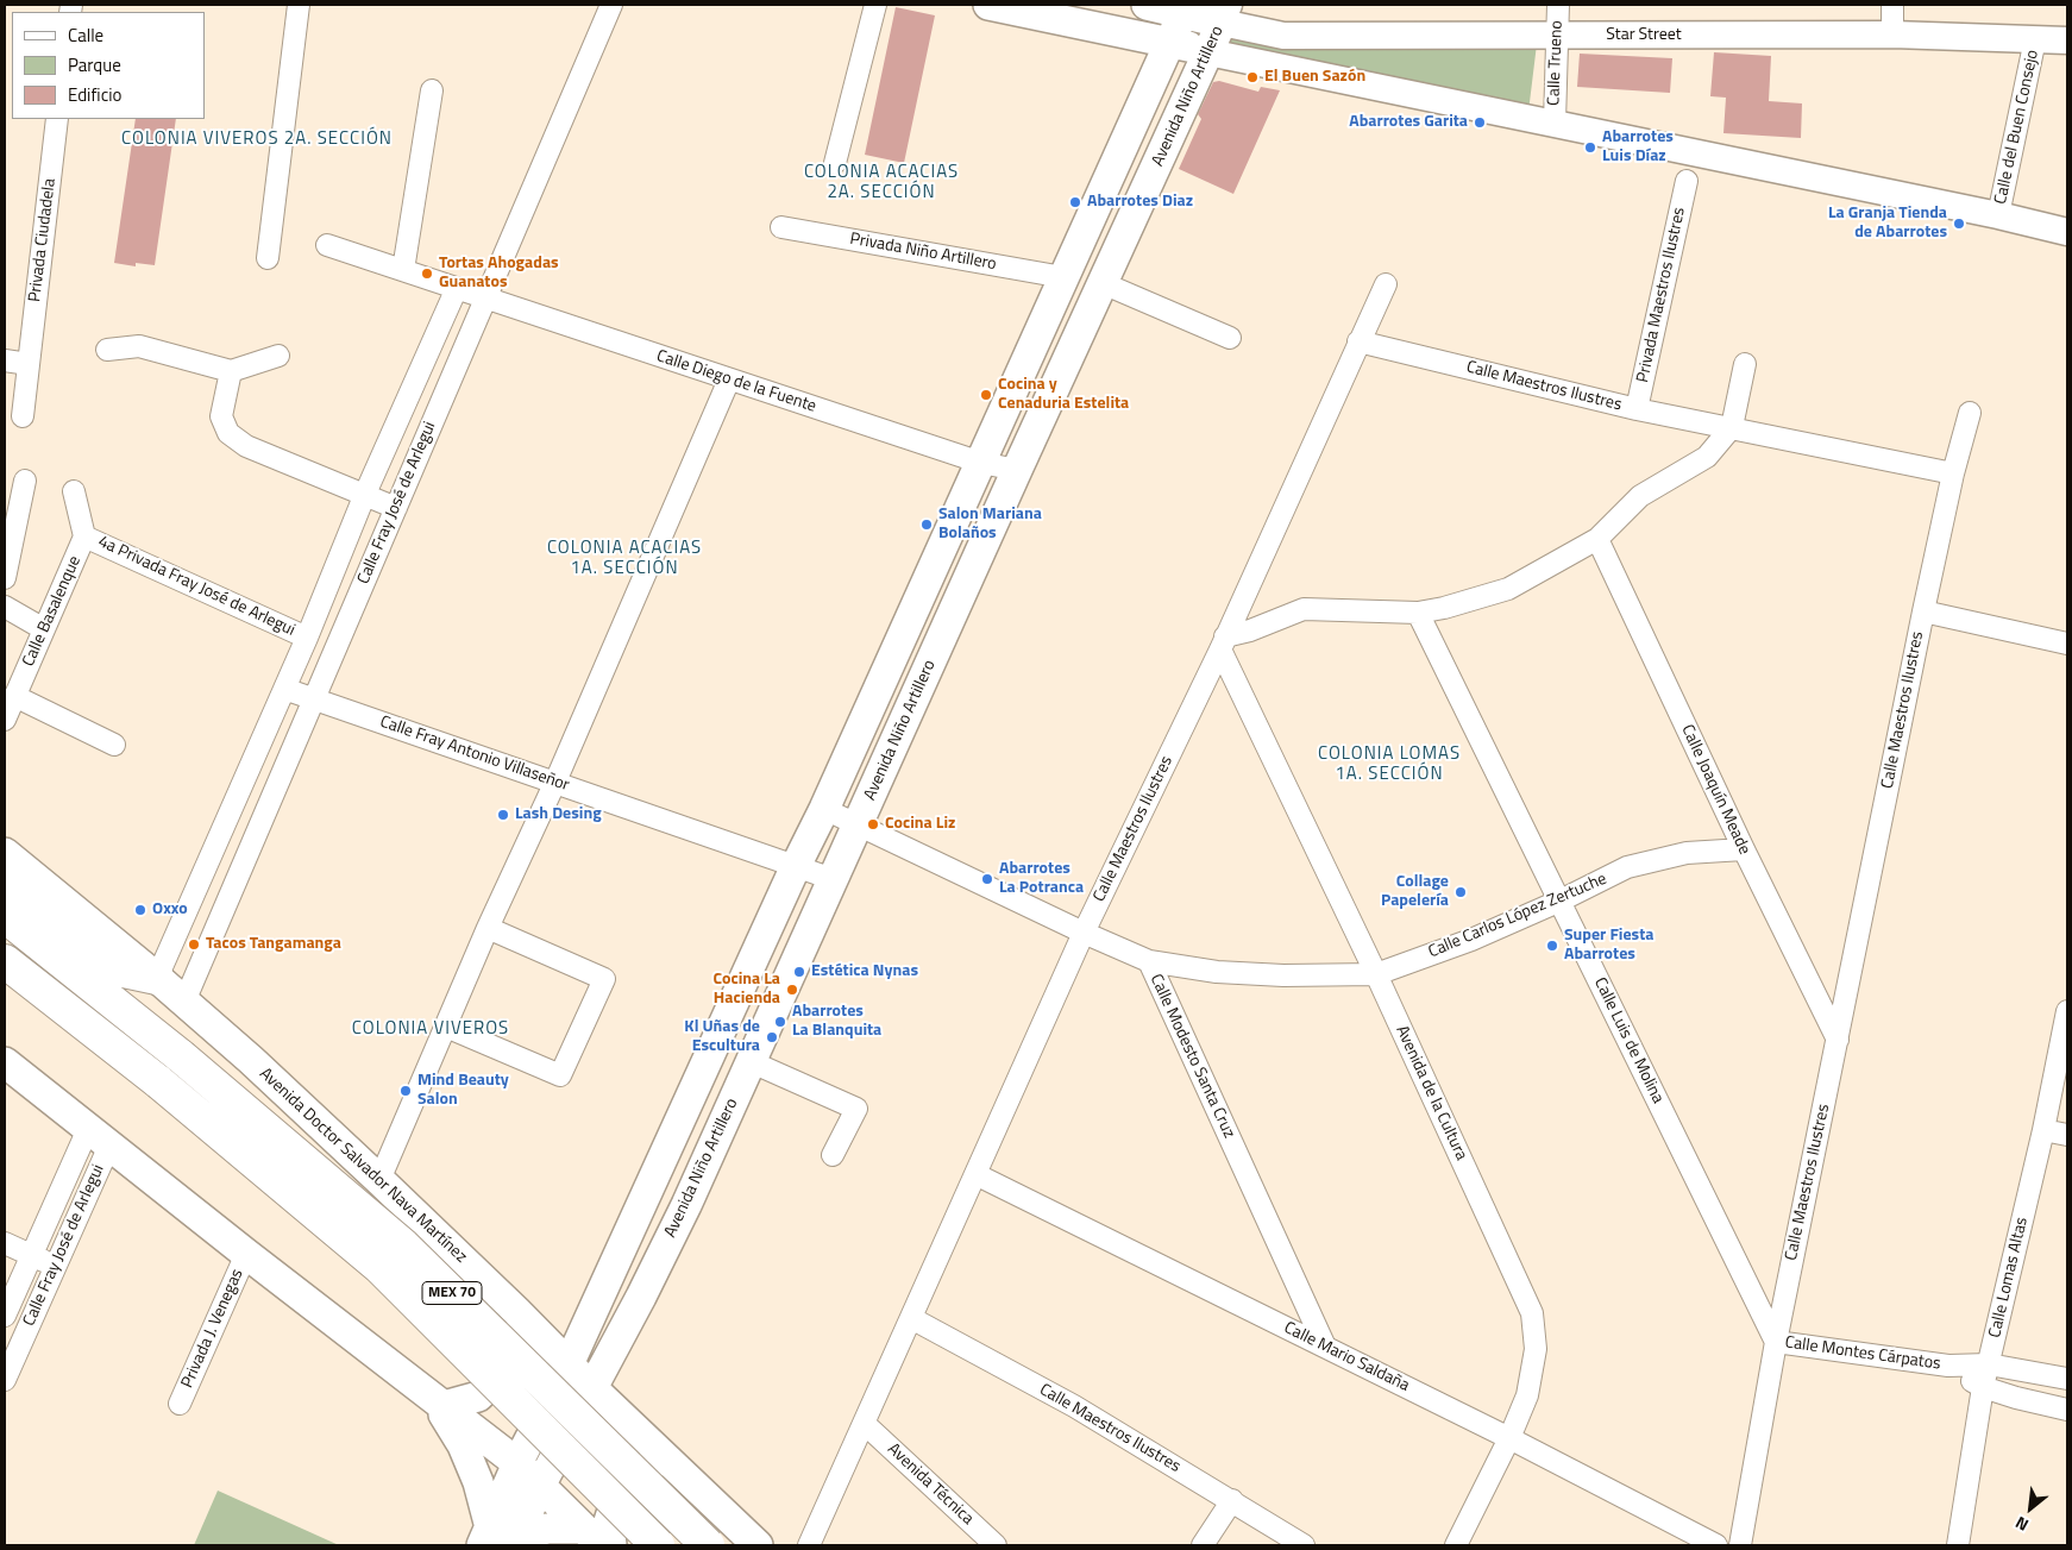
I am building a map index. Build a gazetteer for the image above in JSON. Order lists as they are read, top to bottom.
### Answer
{
  "streets": {
    "highway": ["Avenida Doctor Salvador Nava Martínez", "MEX 70"],
    "main road": ["Avenida Niño Artillero"],
    "street": [
      "Star Street",
      "Calle Trueno",
      "Calle del Buen Consejo",
      "Privada Ciudadela",
      "Privada Niño Artillero",
      "Privada Maestros Ilustres",
      "Calle Diego de la Fuente",
      "Calle Maestros Ilustres",
      "Calle Fray José de Arlegui",
      "4a Privada Fray José de Arlegui",
      "Calle Basalenque",
      "Calle Fray Antonio Villaseñor",
      "Calle Joaquín Meade",
      "Calle Carlos López Zertuche",
      "Calle Luis de Molina",
      "Calle Modesto Santa Cruz",
      "Avenida de la Cultura",
      "Calle Lomas Altas",
      "Privada J. Venegas",
      "Calle Montes Cárpatos",
      "Calle Mario Saldaña",
      "Avenida Técnica"
    ]
  },
  "crossings": [
    ["Star Street", "Calle Trueno"],
    ["Star Street", "Avenida Niño Artillero"],
    ["Star Street", "Calle del Buen Consejo"],
    ["Avenida Niño Artillero", "Calle Diego de la Fuente"],
    ["Avenida Niño Artillero", "Calle Fray Antonio Villaseñor"],
    ["Avenida Niño Artillero", "Calle Modesto Santa Cruz"],
    ["Avenida Niño Artillero", "Avenida Doctor Salvador Nava Martínez"],
    ["Privada Maestros Ilustres", "Calle Maestros Ilustres"],
    ["Calle Diego de la Fuente", "Calle Fray José de Arlegui"],
    ["Calle Maestros Ilustres", "Calle Joaquín Meade"],
    ["Calle Maestros Ilustres", "Calle Luis de Molina"],
    ["Calle Maestros Ilustres", "Calle Modesto Santa Cruz"],
    ["Calle Maestros Ilustres", "Avenida de la Cultura"],
    ["Calle Maestros Ilustres", "Calle Montes Cárpatos"],
    ["Calle Maestros Ilustres", "Calle Mario Saldaña"],
    ["Calle Maestros Ilustres", "Avenida Técnica"],
    ["Calle Fray José de Arlegui", "4a Privada Fray José de Arlegui"],
    ["Calle Fray José de Arlegui", "Calle Fray Antonio Villaseñor"],
    ["Calle Fray José de Arlegui", "Avenida Doctor Salvador Nava Martínez"],
    ["4a Privada Fray José de Arlegui", "Calle Basalenque"],
    ["Calle Joaquín Meade", "Calle Carlos López Zertuche"],
    ["Calle Carlos López Zertuche", "Calle Luis de Molina"],
    ["Calle Carlos López Zertuche", "Calle Modesto Santa Cruz"],
    ["Calle Carlos López Zertuche", "Avenida de la Cultura"],
    ["Calle Luis de Molina", "Calle Montes Cárpatos"],
    ["Calle Modesto Santa Cruz", "Calle Mario Saldaña"],
    ["Avenida de la Cultura", "Calle Mario Saldaña"],
    ["Calle Lomas Altas", "Calle Montes Cárpatos"]
  ],
  "districts": [
    "COLONIA VIVEROS 2A. SECCIÓN",
    "COLONIA ACACIAS 2A. SECCIÓN",
    "COLONIA ACACIAS 1A. SECCIÓN",
    "COLONIA LOMAS 1A. SECCIÓN",
    "COLONIA VIVEROS"
  ],
  "places": [
    "El Buen Sazón",
    "Abarrotes Garita",
    "Abarrotes Luis Díaz",
    "Abarrotes Diaz",
    "La Granja Tienda de Abarrotes",
    "Tortas Ahogadas Guanatos",
    "Cocina y Cenaduria Estelita",
    "Salon Mariana Bolaños",
    "Lash Desing",
    "Cocina Liz",
    "Abarrotes La Potranca",
    "Collage Papelería",
    "Oxxo",
    "Tacos Tangamanga",
    "Super Fiesta Abarrotes",
    "Estética Nynas",
    "Cocina La Hacienda",
    "Abarrotes La Blanquita",
    "Kl Uñas de Escultura",
    "Mind Beauty Salon"
  ],
  "legend": ["Calle", "Parque", "Edificio"],
  "north": "bottom left"
}
